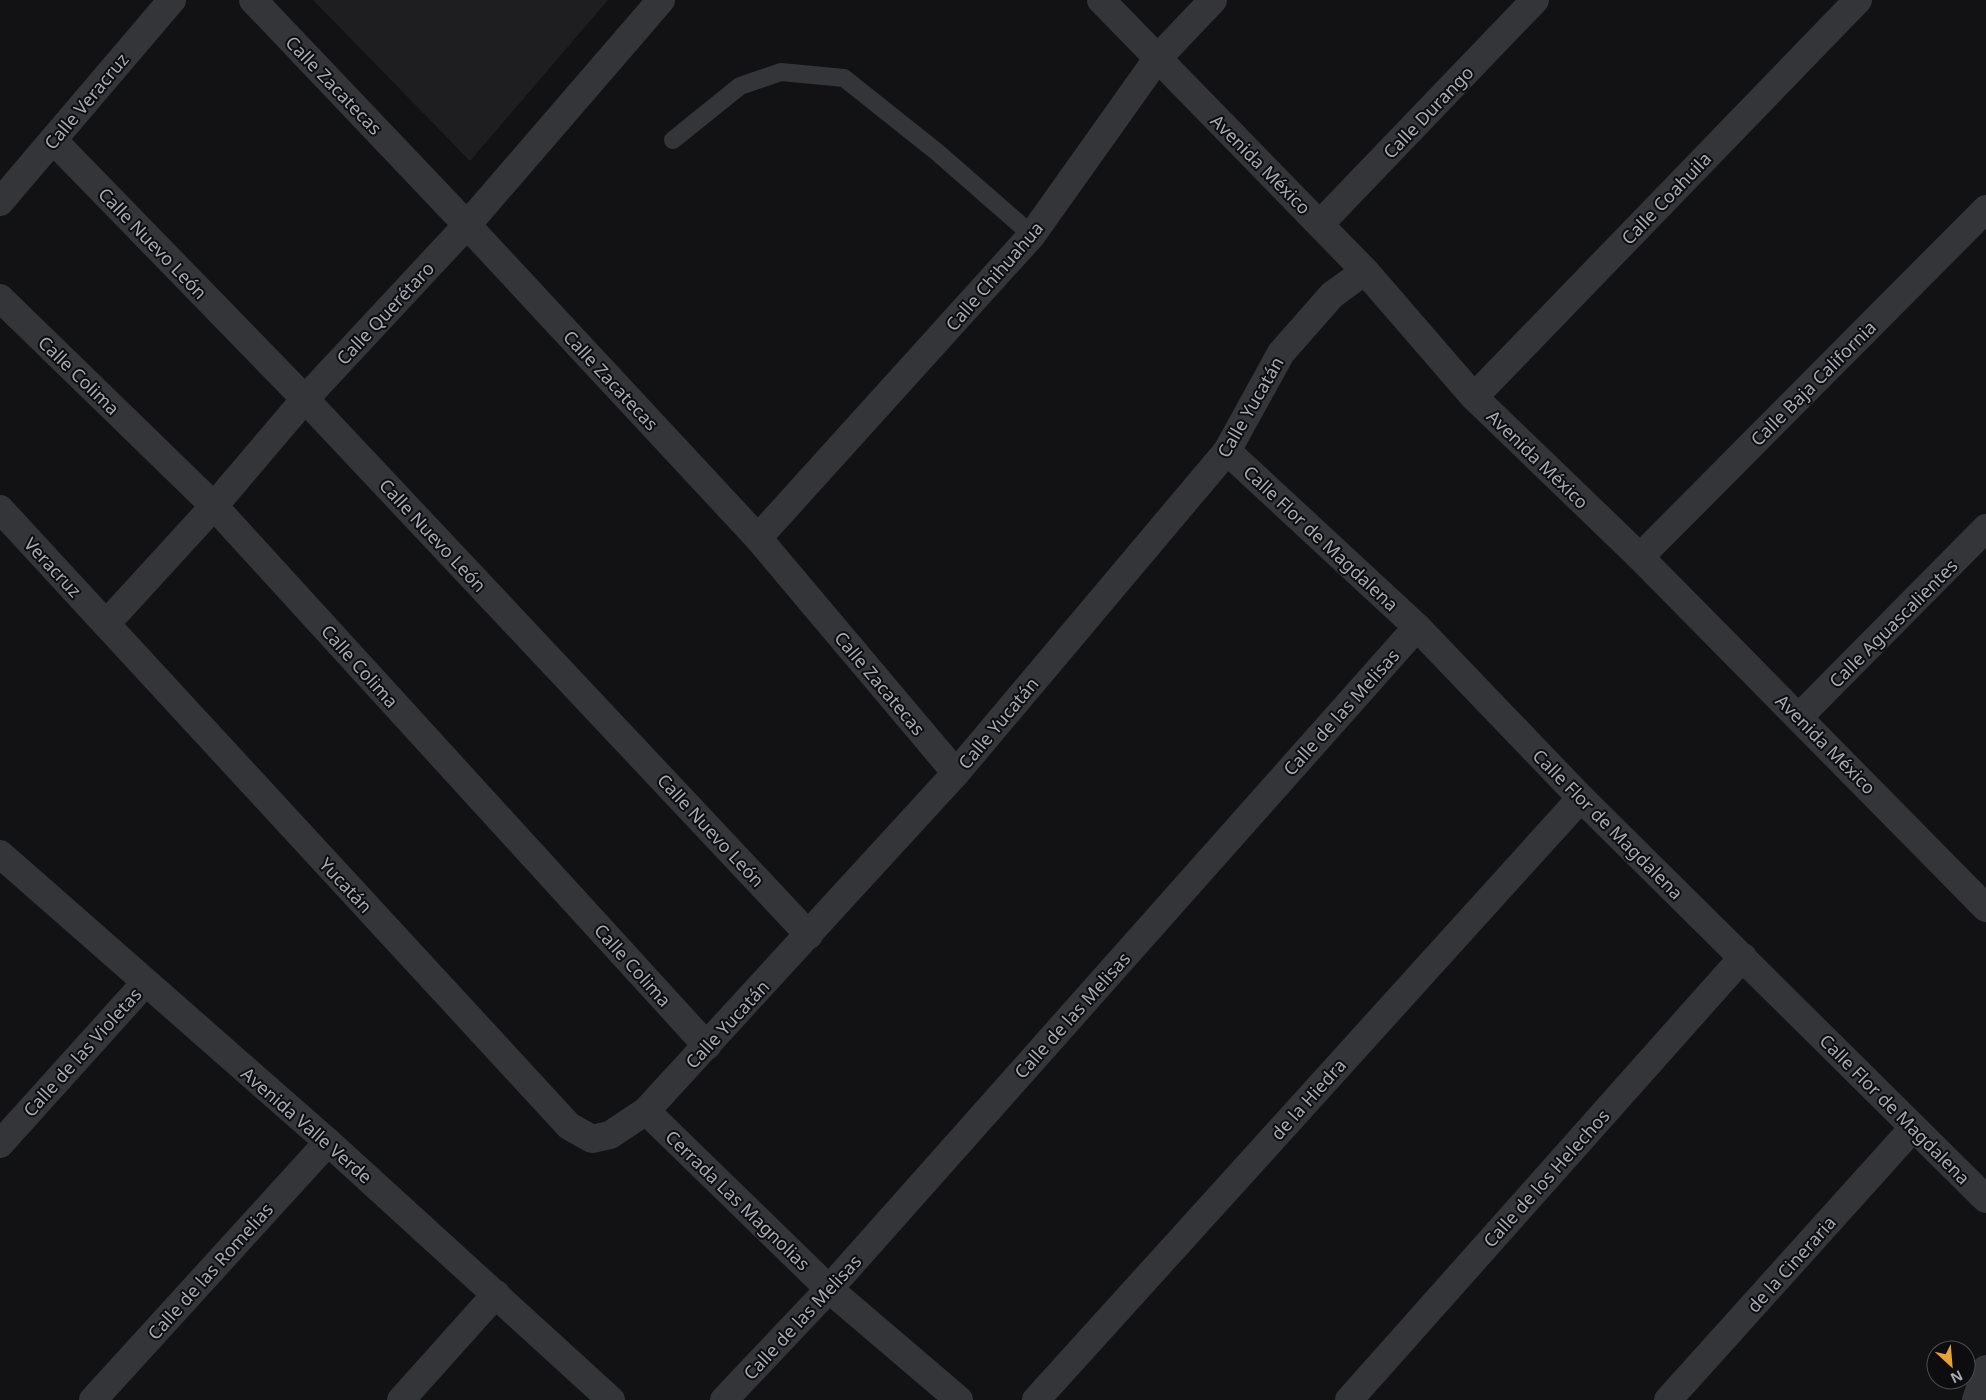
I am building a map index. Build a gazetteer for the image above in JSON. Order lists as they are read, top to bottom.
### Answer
{
  "streets": {
    "street": [
      "Calle Zacatecas",
      "Calle Veracruz",
      "Calle Durango",
      "Avenida México",
      "Calle Coahuila",
      "Calle Nuevo León",
      "Calle Chihuahua",
      "Calle Querétaro",
      "Calle Colima",
      "Calle Baja California",
      "Calle Yucatán",
      "Calle Flor de Magdalena",
      "Veracruz",
      "Calle Aguascalientes",
      "Calle de las Melisas",
      "Yucatán",
      "Calle de las Violetas",
      "de la Hiedra",
      "Avenida Valle Verde",
      "Calle de los Helechos",
      "Cerrada Las Magnolias",
      "de la Cineraria",
      "Calle de las Romelias"
    ]
  },
  "crossings": [
    ["Calle Zacatecas", "Calle Chihuahua"],
    ["Calle Zacatecas", "Calle Querétaro"],
    ["Calle Zacatecas", "Calle Yucatán"],
    ["Calle Veracruz", "Calle Nuevo León"],
    ["Calle Durango", "Avenida México"],
    ["Avenida México", "Calle Coahuila"],
    ["Avenida México", "Calle Chihuahua"],
    ["Avenida México", "Calle Baja California"],
    ["Avenida México", "Calle Yucatán"],
    ["Avenida México", "Calle Aguascalientes"],
    ["Calle Nuevo León", "Calle Querétaro"],
    ["Calle Nuevo León", "Calle Yucatán"],
    ["Calle Querétaro", "Calle Colima"],
    ["Calle Querétaro", "Veracruz"],
    ["Calle Querétaro", "Yucatán"],
    ["Calle Colima", "Calle Yucatán"],
    ["Calle Yucatán", "Calle Flor de Magdalena"],
    ["Calle Yucatán", "Yucatán"],
    ["Calle Yucatán", "Cerrada Las Magnolias"],
    ["Calle Flor de Magdalena", "Calle de las Melisas"],
    ["Calle Flor de Magdalena", "de la Hiedra"],
    ["Calle Flor de Magdalena", "Calle de los Helechos"],
    ["Calle Flor de Magdalena", "de la Cineraria"],
    ["Veracruz", "Yucatán"],
    ["Calle de las Melisas", "Cerrada Las Magnolias"],
    ["Calle de las Violetas", "Avenida Valle Verde"],
    ["Avenida Valle Verde", "Calle de las Romelias"]
  ],
  "north": "bottom right"
}
